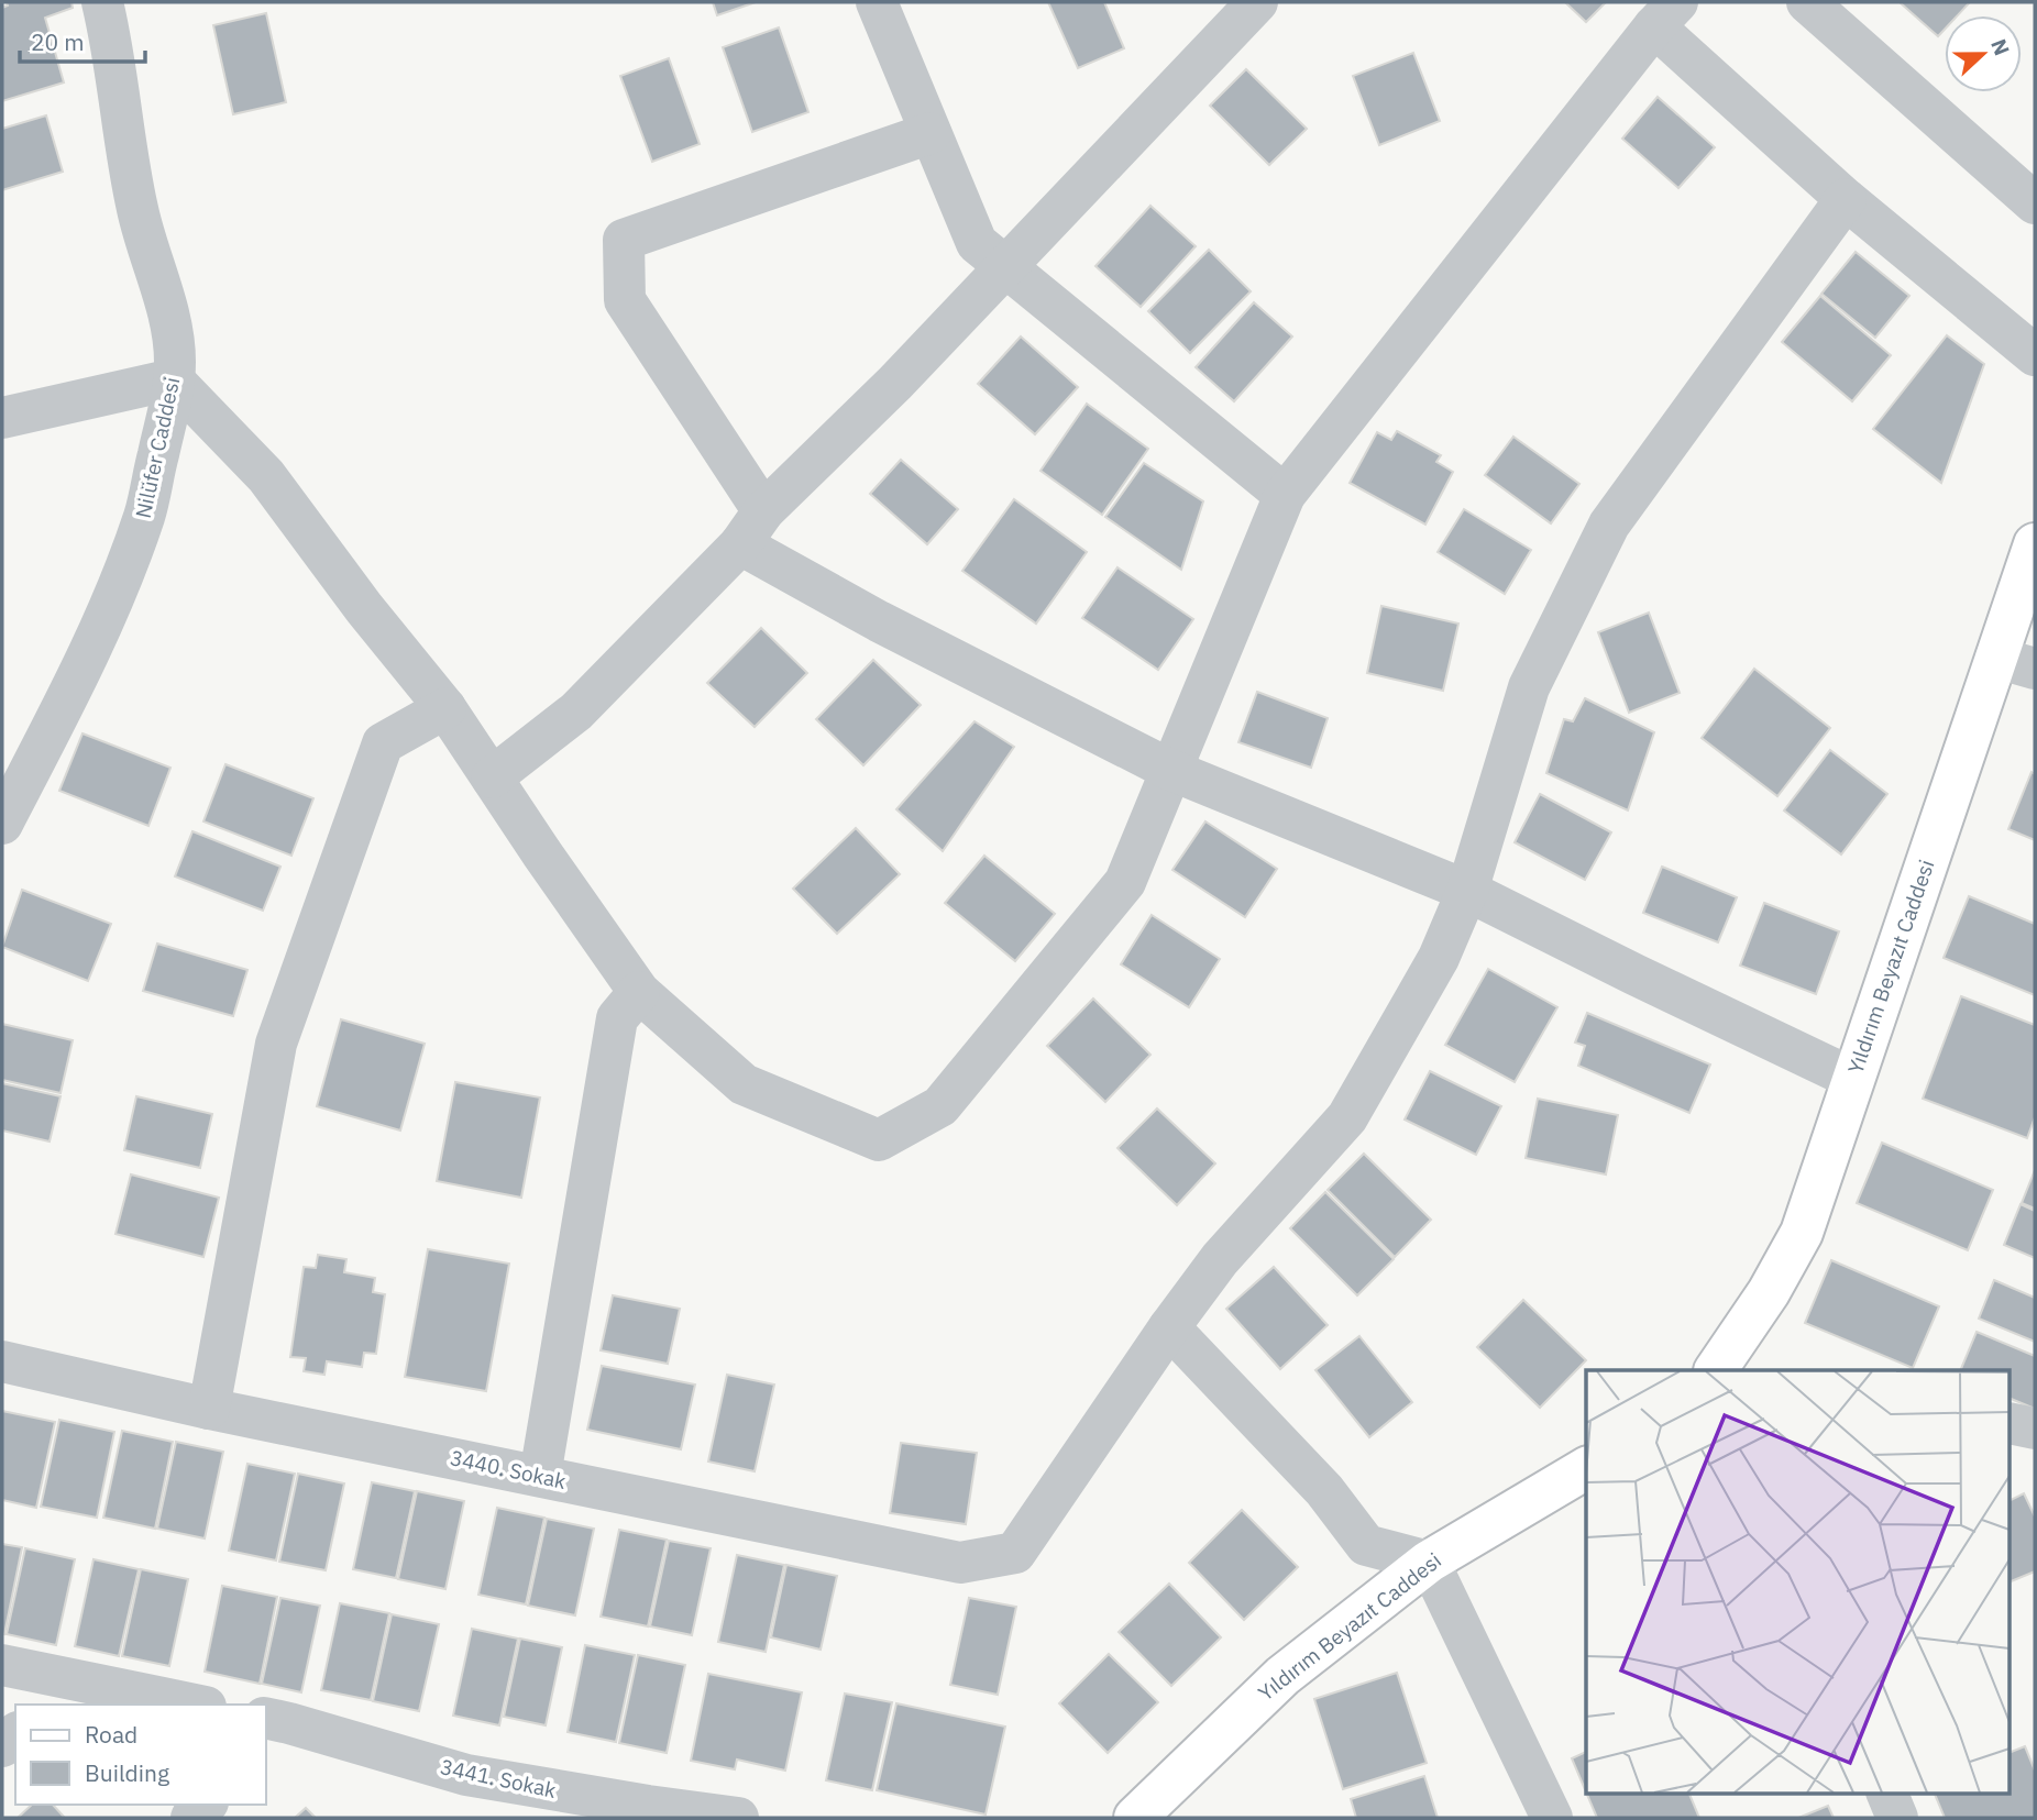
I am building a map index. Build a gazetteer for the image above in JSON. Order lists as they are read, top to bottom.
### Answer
{
  "streets": {
    "main road": ["Yıldırım Beyazıt Caddesi"],
    "street": ["Nilüfer Caddesi", "3440. Sokak", "3441. Sokak"]
  },
  "legend": ["Road", "Building"],
  "scale_bar": "20 m",
  "north": "right"
}
